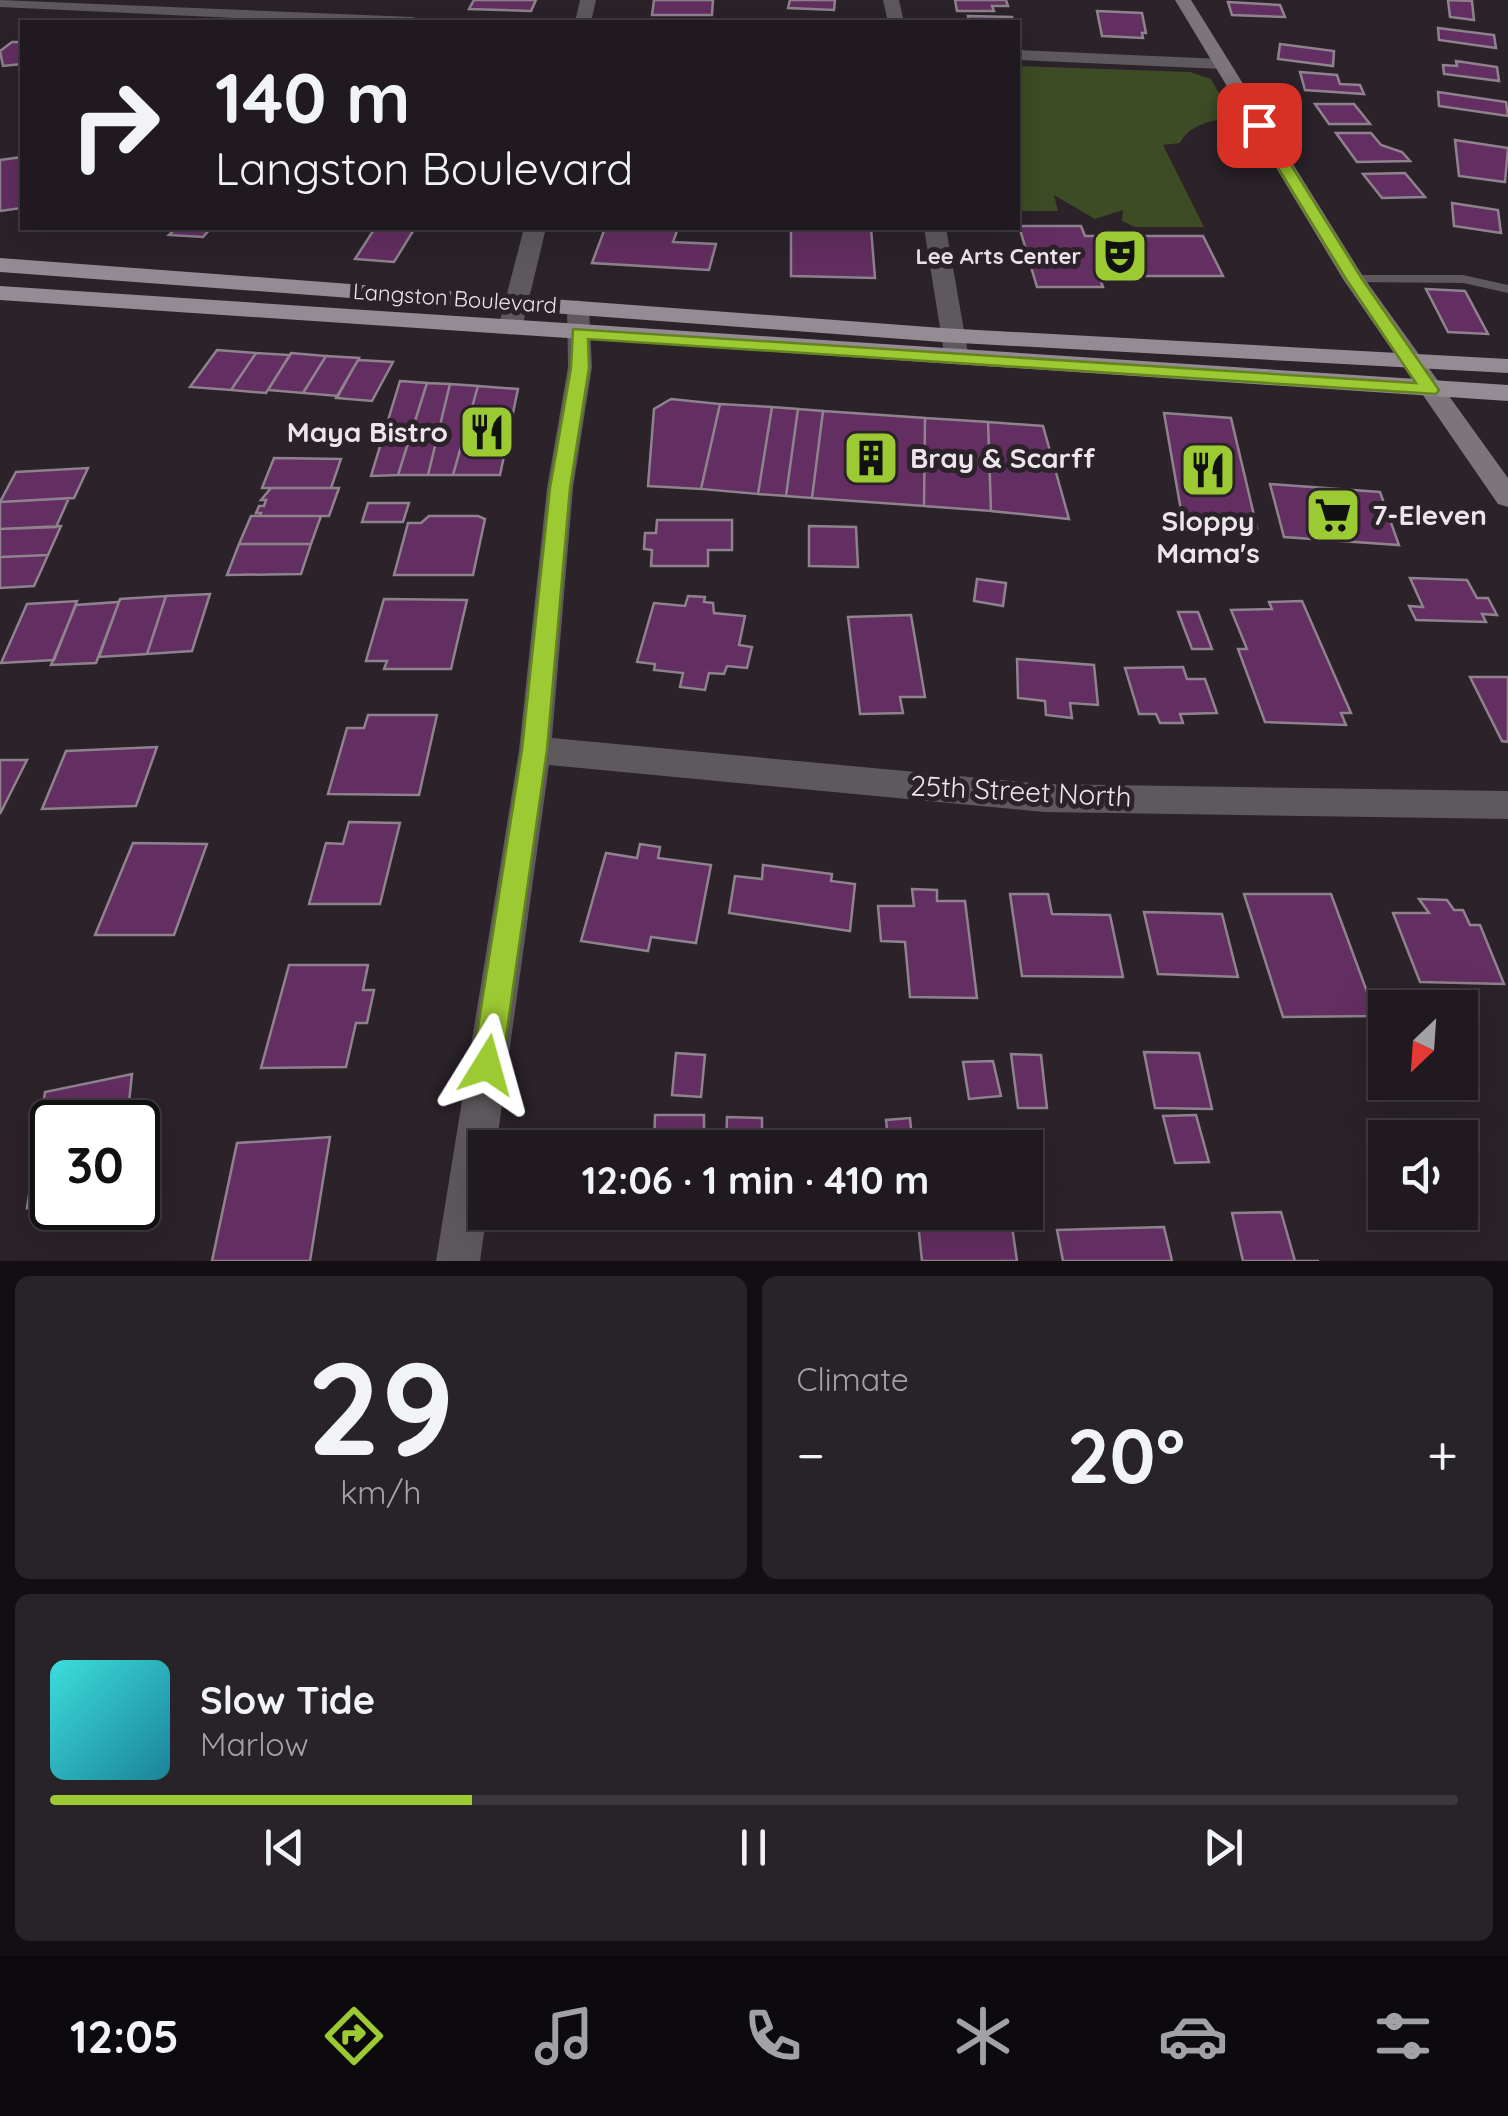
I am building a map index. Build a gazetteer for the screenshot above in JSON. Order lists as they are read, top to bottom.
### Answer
{
  "streets": {
    "main road": ["Langston Boulevard"],
    "street": ["25th Street North"]
  },
  "places": {
    "theatre": ["Lee Arts Center"],
    "restaurant": ["Maya Bistro", "Sloppy Mama's"],
    "building": ["Bray & Scarff"],
    "supermarket": ["7-Eleven"]
  },
  "north": "bottom left",
  "page": {
    "turn": ["140 m", "Langston Boulevard"],
    "limit": "30",
    "trip": "12:06 · 1 min · 410 m",
    "tile": [
      ["29", "km/h"],
      "Climate"
    ],
    "heat": ["−", "20°", "+"],
    "song": ["Slow Tide", "Marlow"],
    "tabs": "12:05"
  }
}
